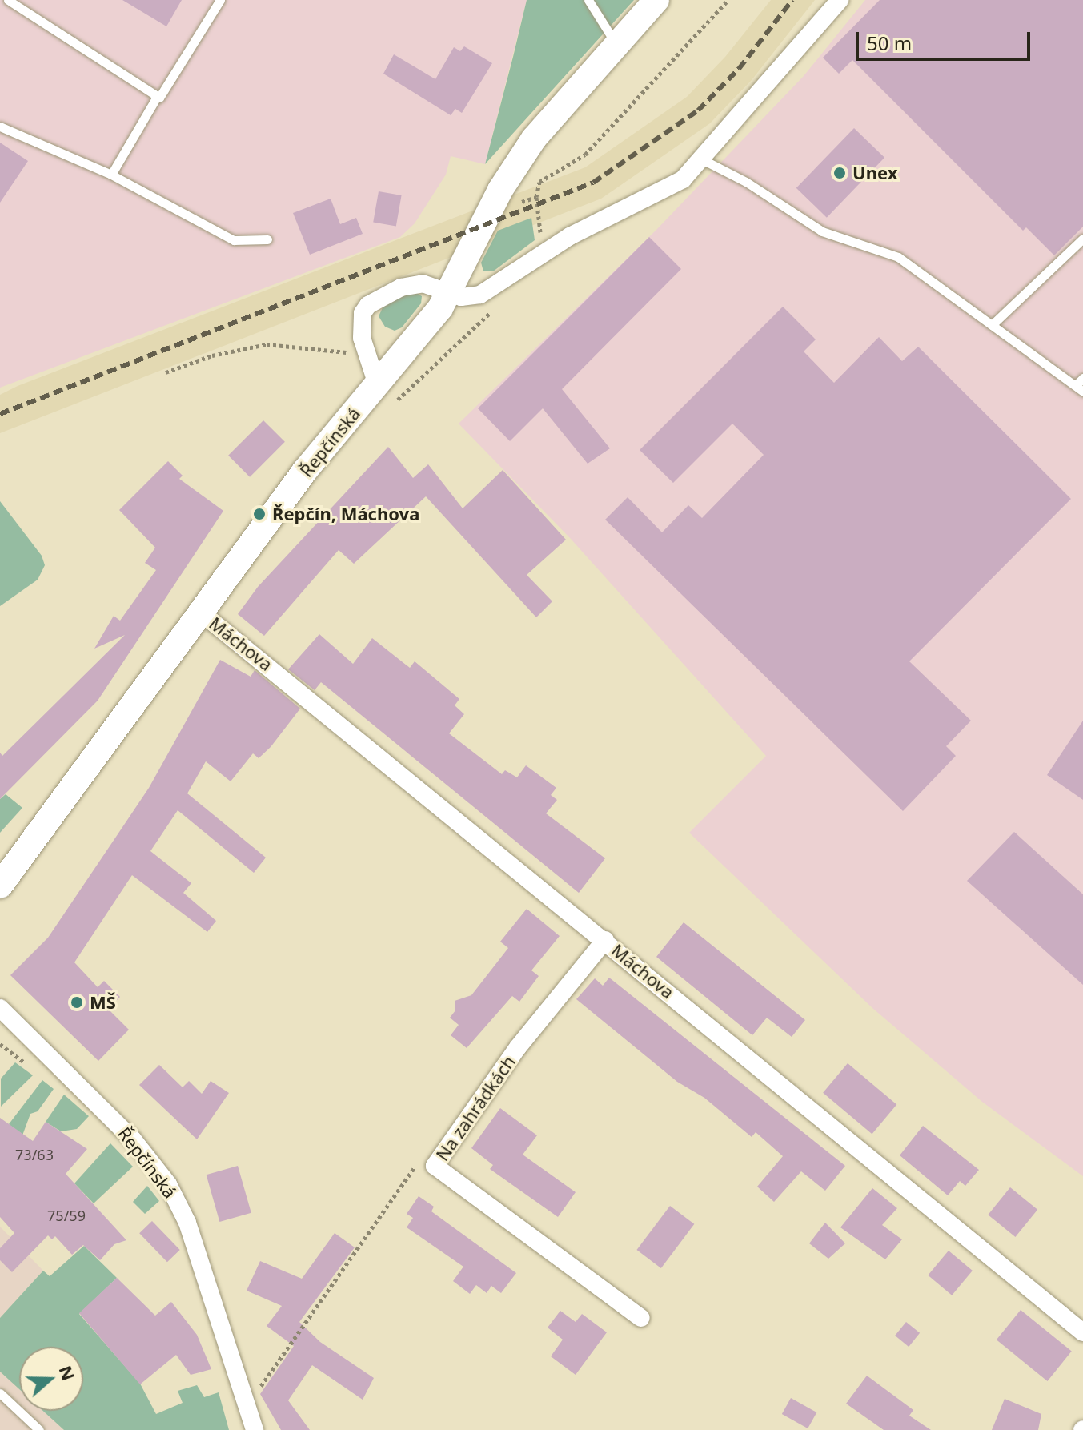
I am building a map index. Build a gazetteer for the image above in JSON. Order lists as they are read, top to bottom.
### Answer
{
  "streets": {
    "street": ["Řepčínská", "Máchova", "Na zahrádkách"]
  },
  "crossings": [
    ["Řepčínská", "Máchova"],
    ["Máchova", "Na zahrádkách"]
  ],
  "places": ["Unex", "Řepčín, Máchova", "MŠ"],
  "house_numbers": ["73/63", "75/59"],
  "scale_bar": "50 m",
  "north": "right"
}
